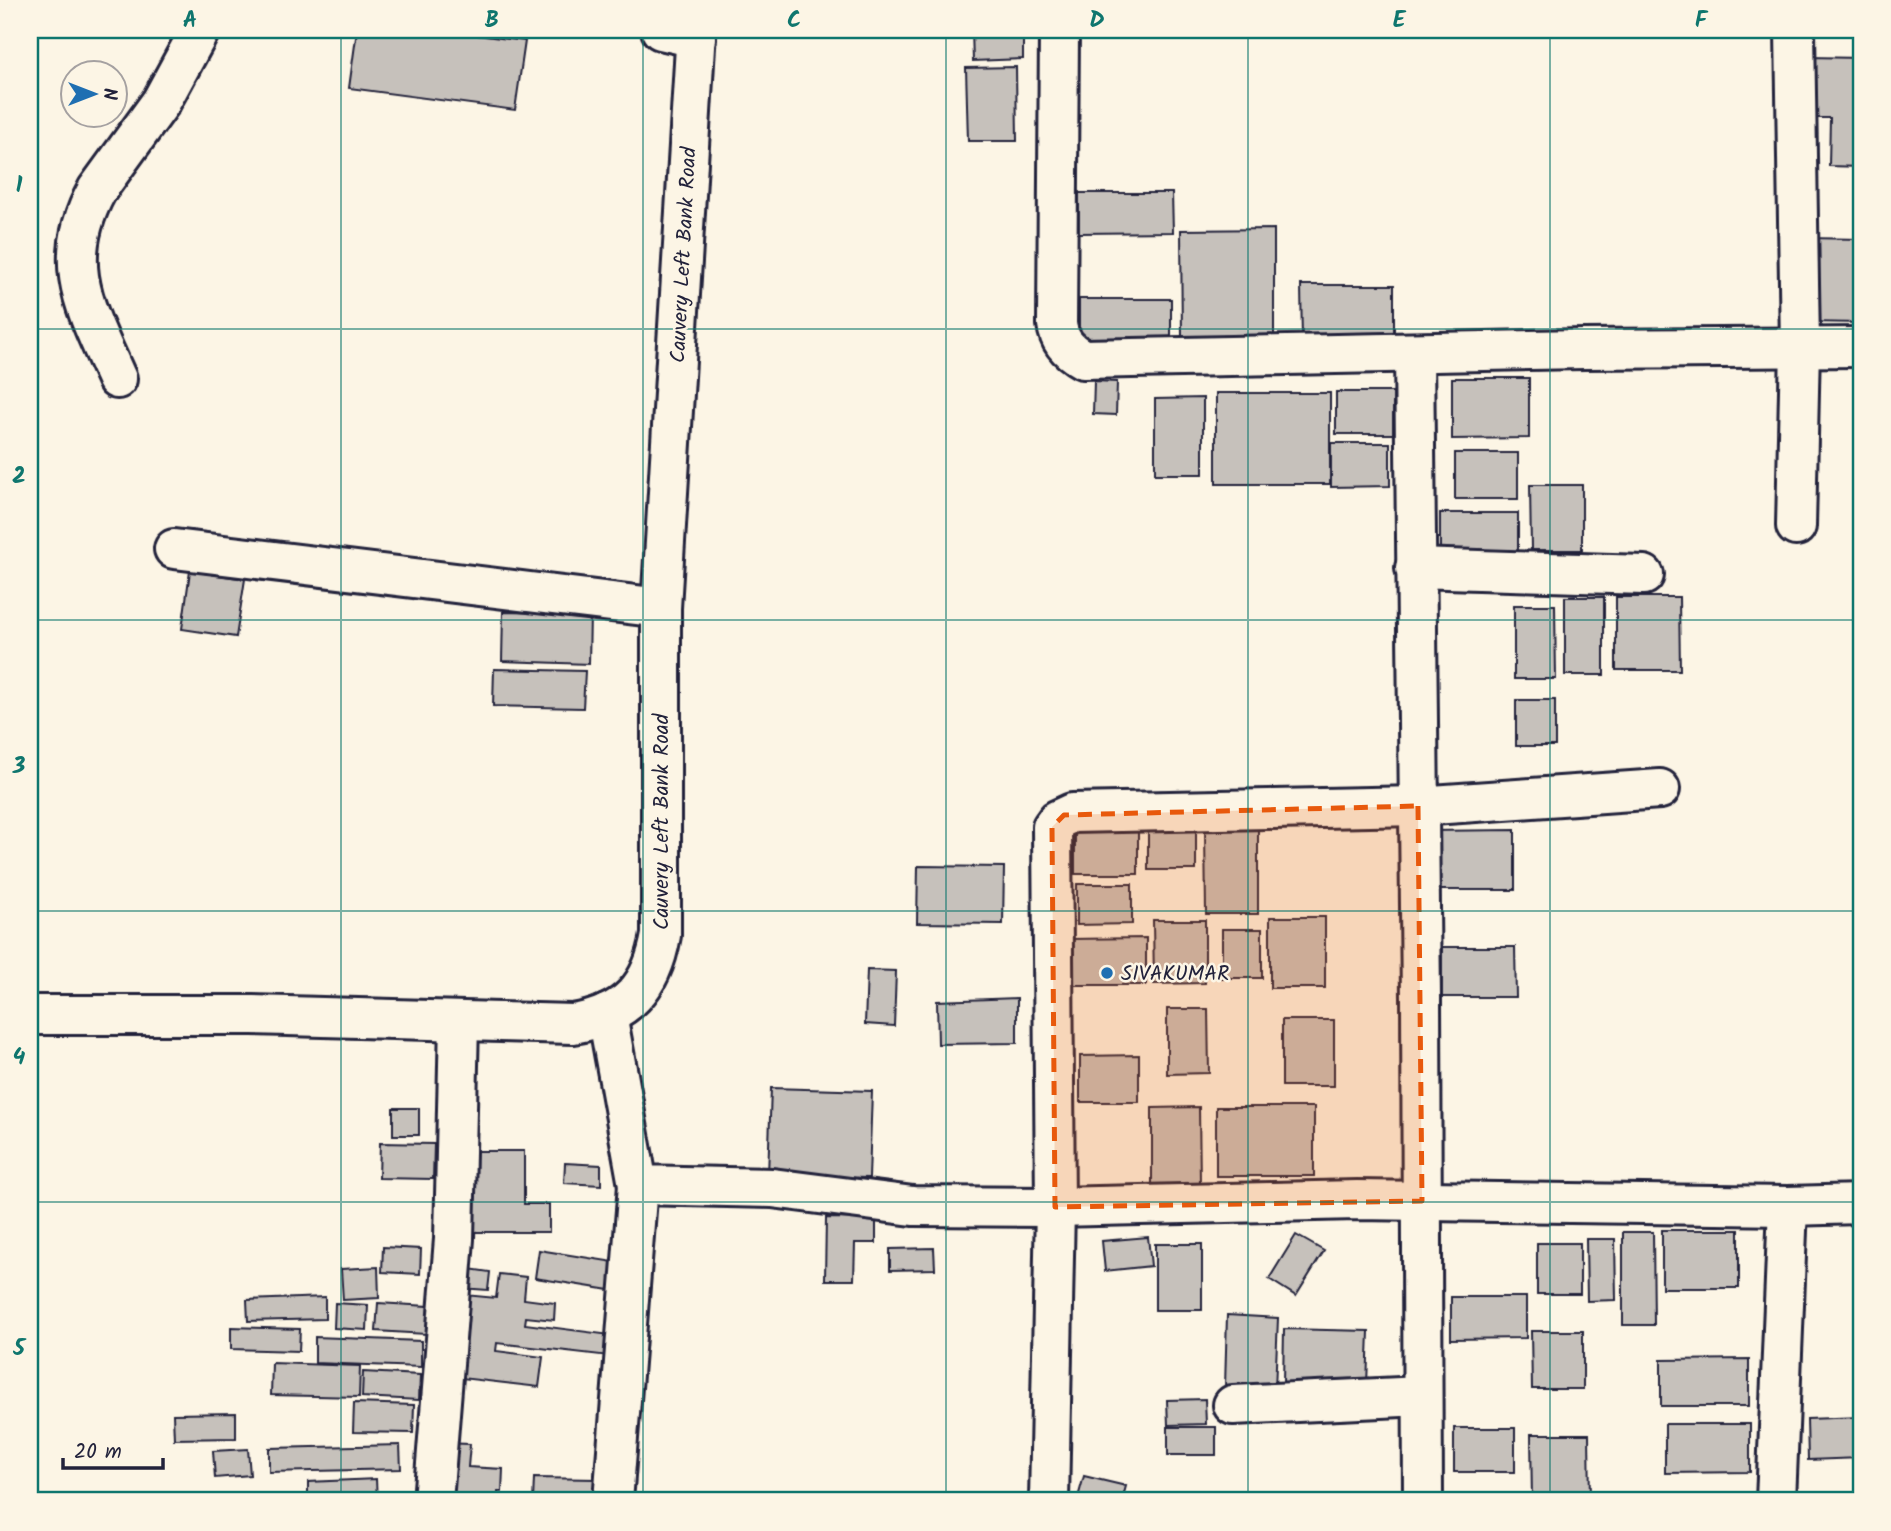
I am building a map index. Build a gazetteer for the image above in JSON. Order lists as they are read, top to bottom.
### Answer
{
  "streets": {
    "street": ["Cauvery Left Bank Road"]
  },
  "places": ["SIVAKUMAR"],
  "scale_bar": "20 m",
  "north": "right",
  "grid": {
    "columns": [
      "A",
      "B",
      "C",
      "D",
      "E",
      "F"
    ],
    "rows": [
      "1",
      "2",
      "3",
      "4",
      "5"
    ]
  }
}
